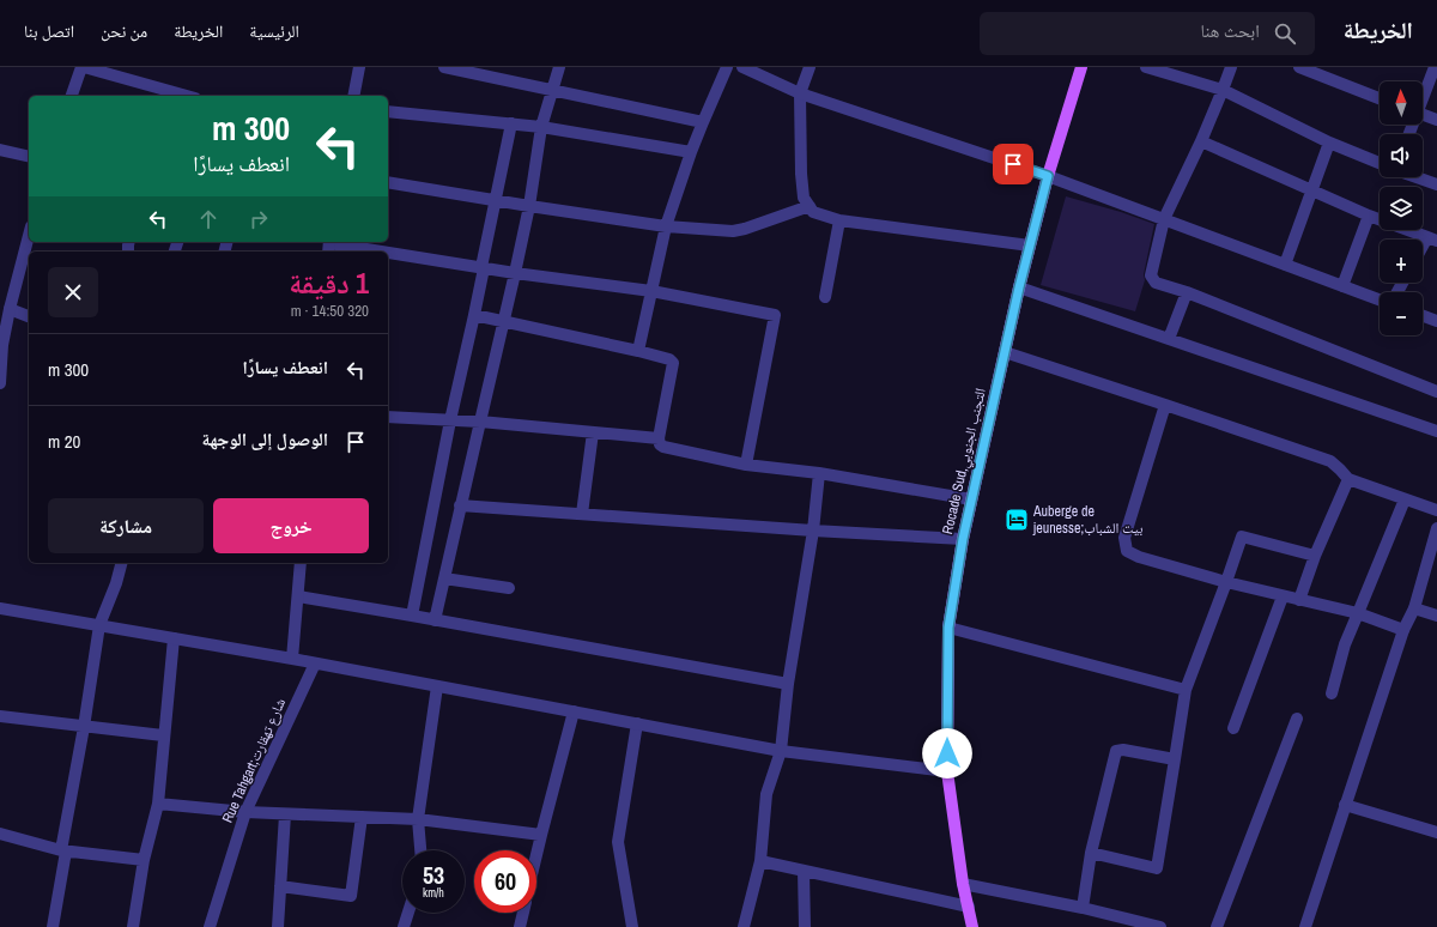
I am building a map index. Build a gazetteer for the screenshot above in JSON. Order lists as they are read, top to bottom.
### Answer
{
  "streets": {
    "main road": ["Rocade Sud,التجنب الجنوبي"],
    "street": ["Rue Tahgart;شارع تهقارت"]
  },
  "places": {
    "hotel": ["Auberge de jeunesse;بيت الشباب"]
  },
  "north": "top",
  "page": {
    "header": "الخريطة",
    "search": "ابحث هنا",
    "nav": [
      "الرئيسية",
      "الخريطة",
      "من نحن",
      "اتصل بنا"
    ],
    "map_buttons": ["+", "−"],
    "turn": ["300 m", "انعطف يسارًا"],
    "heading": ["1 دقيقة", "320 m · 14:50"],
    "list": [
      {
        "name": "انعطف يسارًا",
        "value": "300 m"
      },
      {
        "name": "الوصول إلى الوجهة",
        "value": "20 m"
      }
    ],
    "buttons": ["خروج", "مشاركة"],
    "speed": "53 km/h",
    "limit": "60"
  }
}
